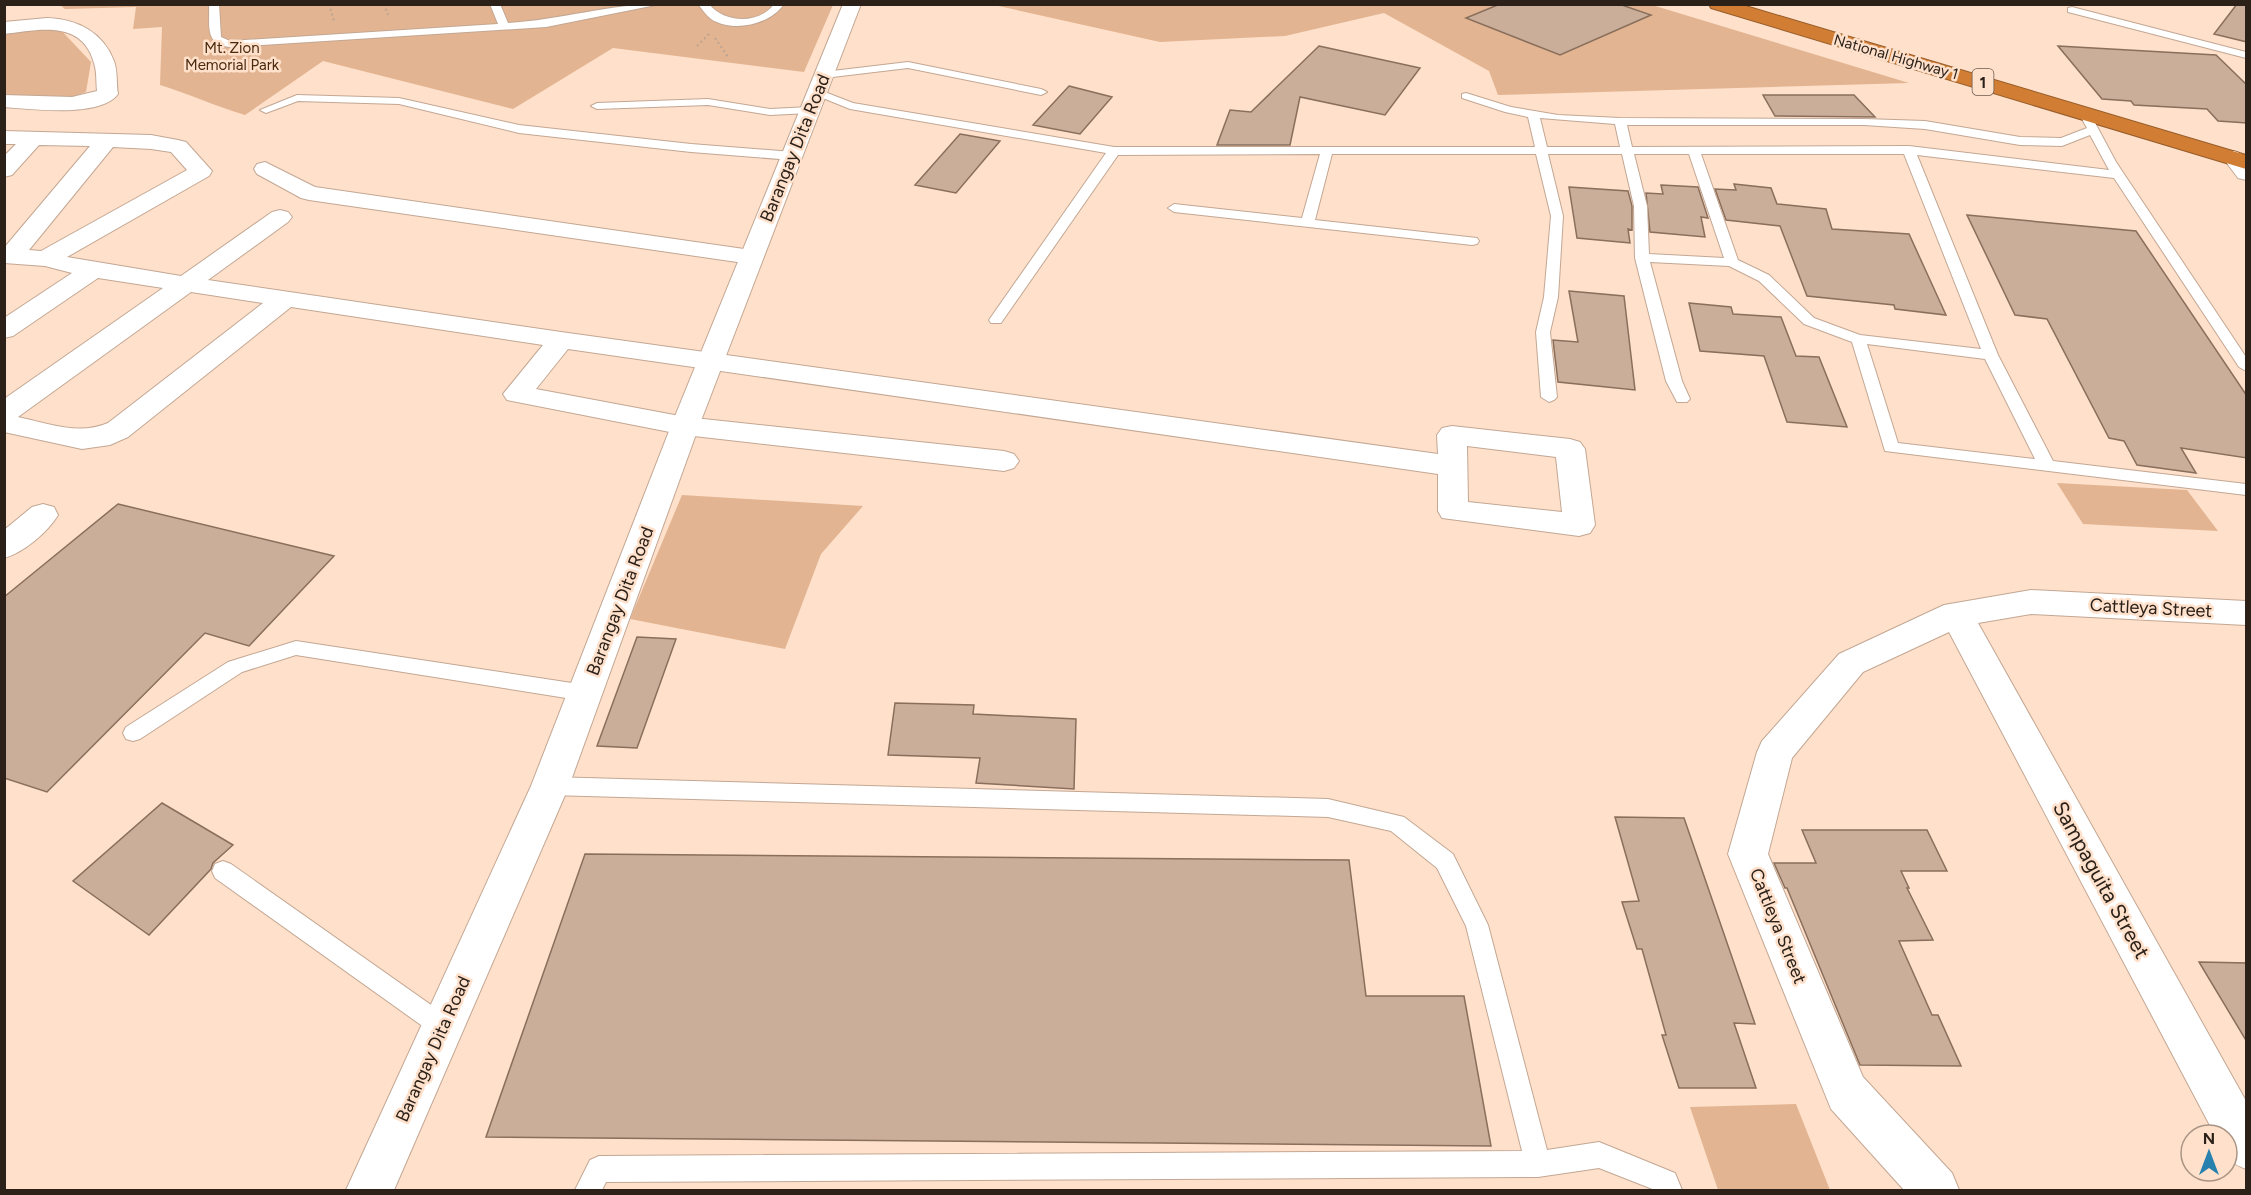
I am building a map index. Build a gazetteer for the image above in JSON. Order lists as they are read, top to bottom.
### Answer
{
  "streets": {
    "highway": ["National Highway 1", "1"],
    "street": ["Barangay Dita Road", "Cattleya Street", "Sampaguita Street"]
  },
  "crossings": [
    ["Cattleya Street", "Sampaguita Street"]
  ],
  "parks": ["Mt. Zion Memorial Park"],
  "north": "top"
}
